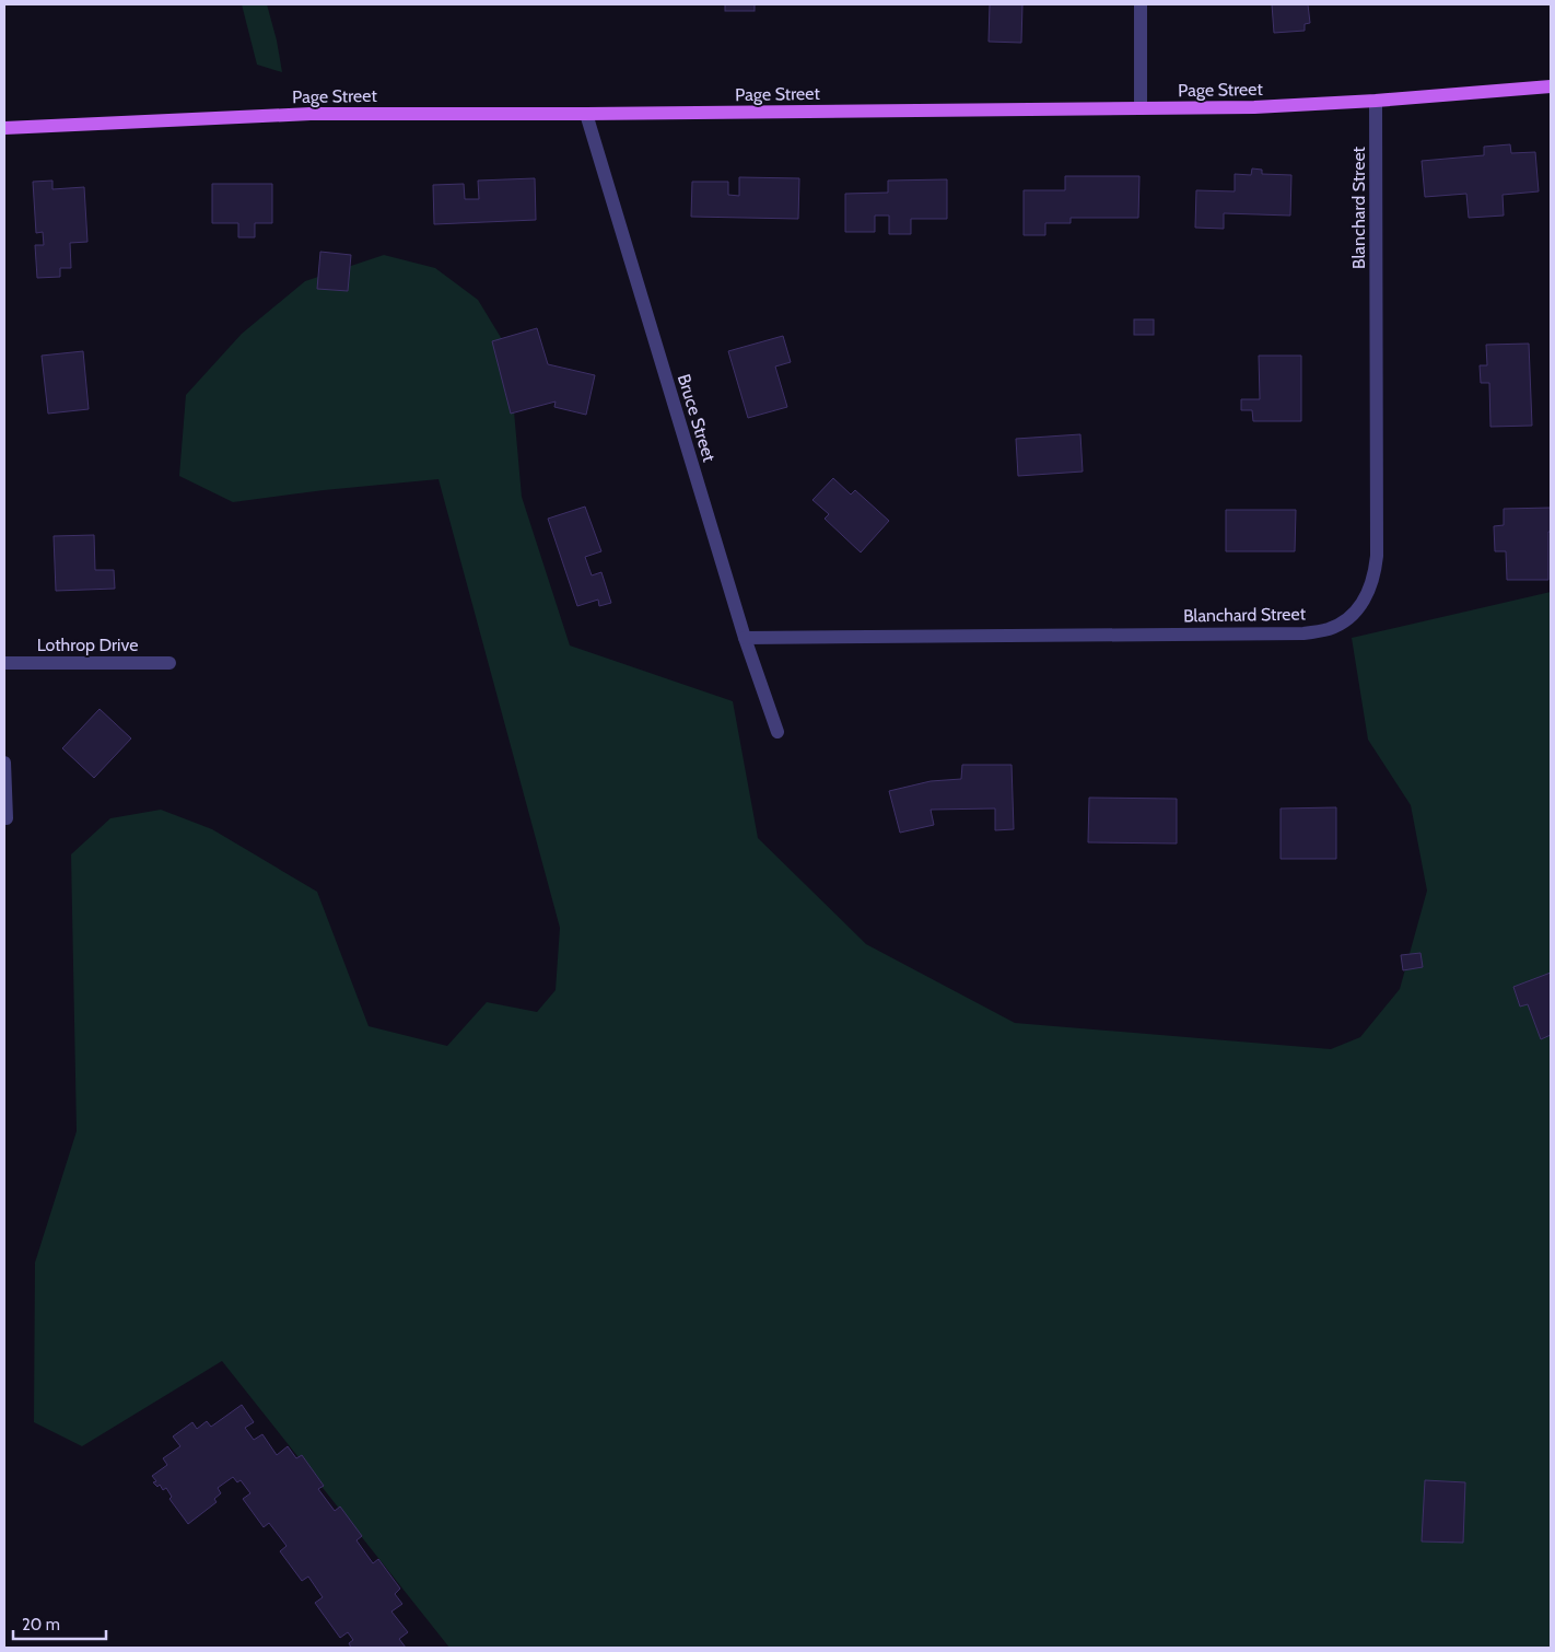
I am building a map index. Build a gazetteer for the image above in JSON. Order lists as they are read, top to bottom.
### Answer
{
  "streets": {
    "main road": ["Page Street"],
    "street": ["Blanchard Street", "Bruce Street", "Lothrop Drive"]
  },
  "crossings": [
    ["Page Street", "Blanchard Street"],
    ["Page Street", "Bruce Street"],
    ["Blanchard Street", "Bruce Street"]
  ],
  "scale_bar": "20 m"
}
